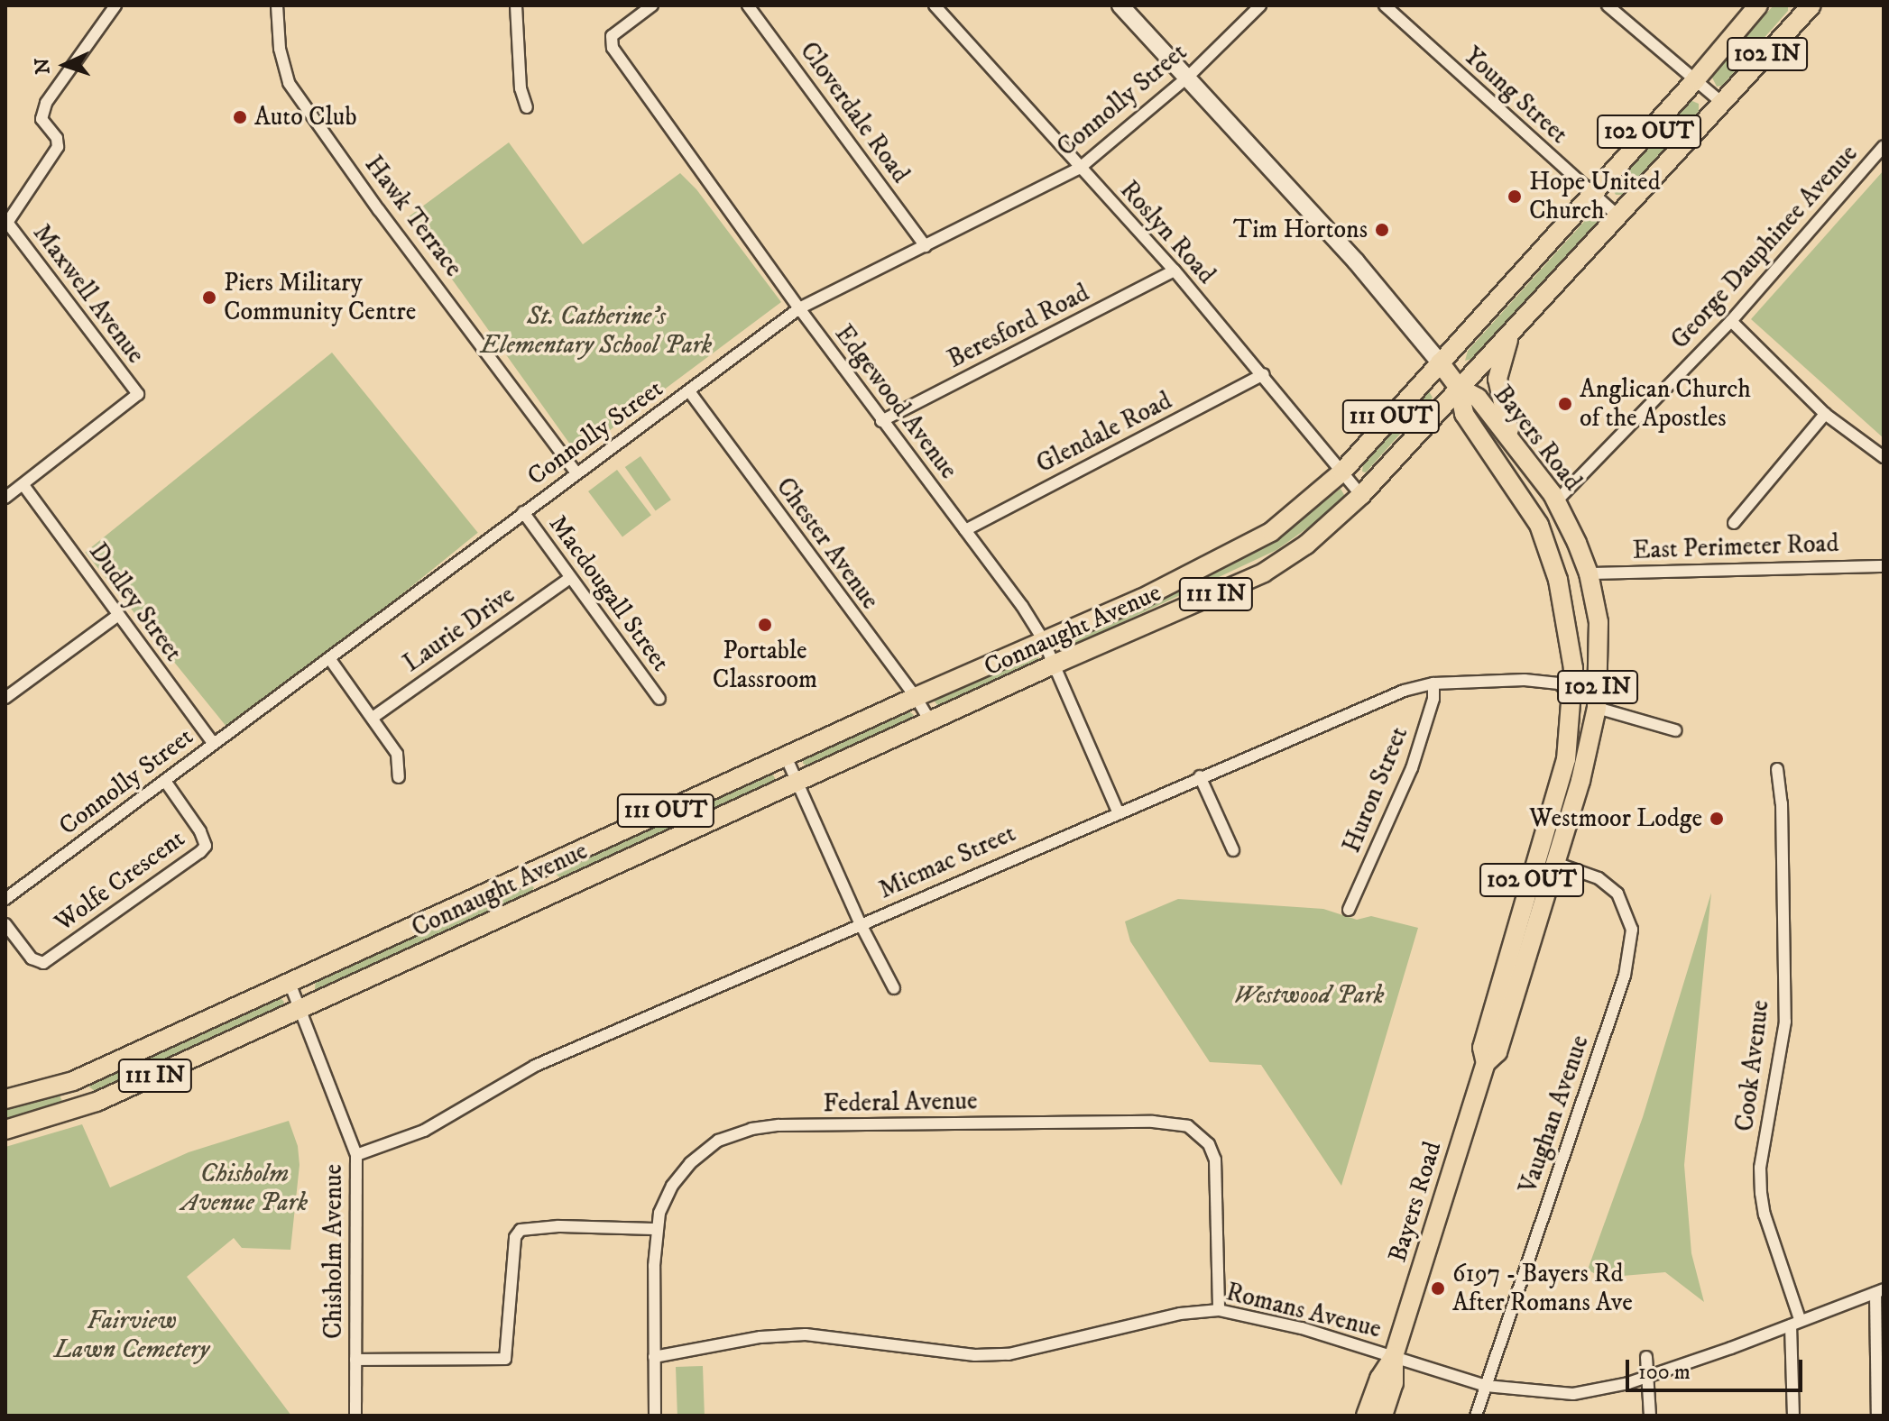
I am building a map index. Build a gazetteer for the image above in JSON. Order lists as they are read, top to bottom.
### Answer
{
  "streets": {
    "main road": [
      "102 IN",
      "102 OUT",
      "111 OUT",
      "Bayers Road",
      "111 IN",
      "Connaught Avenue"
    ],
    "street": [
      "Young Street",
      "Connolly Street",
      "Cloverdale Road",
      "Hawk Terrace",
      "Roslyn Road",
      "George Dauphinee Avenue",
      "Maxwell Avenue",
      "Beresford Road",
      "Edgewood Avenue",
      "Glendale Road",
      "Chester Avenue",
      "East Perimeter Road",
      "Macdougall Street",
      "Dudley Street",
      "Laurie Drive",
      "Huron Street",
      "Micmac Street",
      "Wolfe Crescent",
      "Cook Avenue",
      "Federal Avenue",
      "Vaughan Avenue",
      "Chisholm Avenue",
      "Romans Avenue"
    ]
  },
  "crossings": [
    ["Young Street", "Connaught Avenue"],
    ["Connolly Street", "Cloverdale Road"],
    ["Connolly Street", "Hawk Terrace"],
    ["Connolly Street", "Roslyn Road"],
    ["Connolly Street", "Edgewood Avenue"],
    ["Connolly Street", "Bayers Road"],
    ["Connolly Street", "Chester Avenue"],
    ["Connolly Street", "Macdougall Street"],
    ["Connolly Street", "Dudley Street"],
    ["Connolly Street", "Wolfe Crescent"],
    ["Roslyn Road", "Beresford Road"],
    ["Roslyn Road", "Glendale Road"],
    ["Roslyn Road", "Connaught Avenue"],
    ["George Dauphinee Avenue", "Bayers Road"],
    ["Maxwell Avenue", "Dudley Street"],
    ["Beresford Road", "Edgewood Avenue"],
    ["Edgewood Avenue", "Glendale Road"],
    ["Edgewood Avenue", "Connaught Avenue"],
    ["Edgewood Avenue", "Micmac Street"],
    ["Bayers Road", "East Perimeter Road"],
    ["Bayers Road", "Connaught Avenue"],
    ["Bayers Road", "Micmac Street"],
    ["Bayers Road", "Vaughan Avenue"],
    ["Bayers Road", "Romans Avenue"],
    ["Chester Avenue", "Connaught Avenue"],
    ["Macdougall Street", "Laurie Drive"],
    ["Connaught Avenue", "Chisholm Avenue"],
    ["Huron Street", "Micmac Street"],
    ["Micmac Street", "Chisholm Avenue"],
    ["Cook Avenue", "Romans Avenue"],
    ["Federal Avenue", "Romans Avenue"],
    ["Vaughan Avenue", "Romans Avenue"]
  ],
  "parks": [
    "St. Catherine's Elementary School Park",
    "Westwood Park",
    "Chisholm Avenue Park",
    "Fairview Lawn Cemetery"
  ],
  "places": [
    "Auto Club",
    "Hope United Church",
    "Tim Hortons",
    "Piers Military Community Centre",
    "Anglican Church of the Apostles",
    "Portable Classroom",
    "Westmoor Lodge",
    "6197 - Bayers Rd After Romans Ave"
  ],
  "scale_bar": "100 m",
  "north": "left"
}
